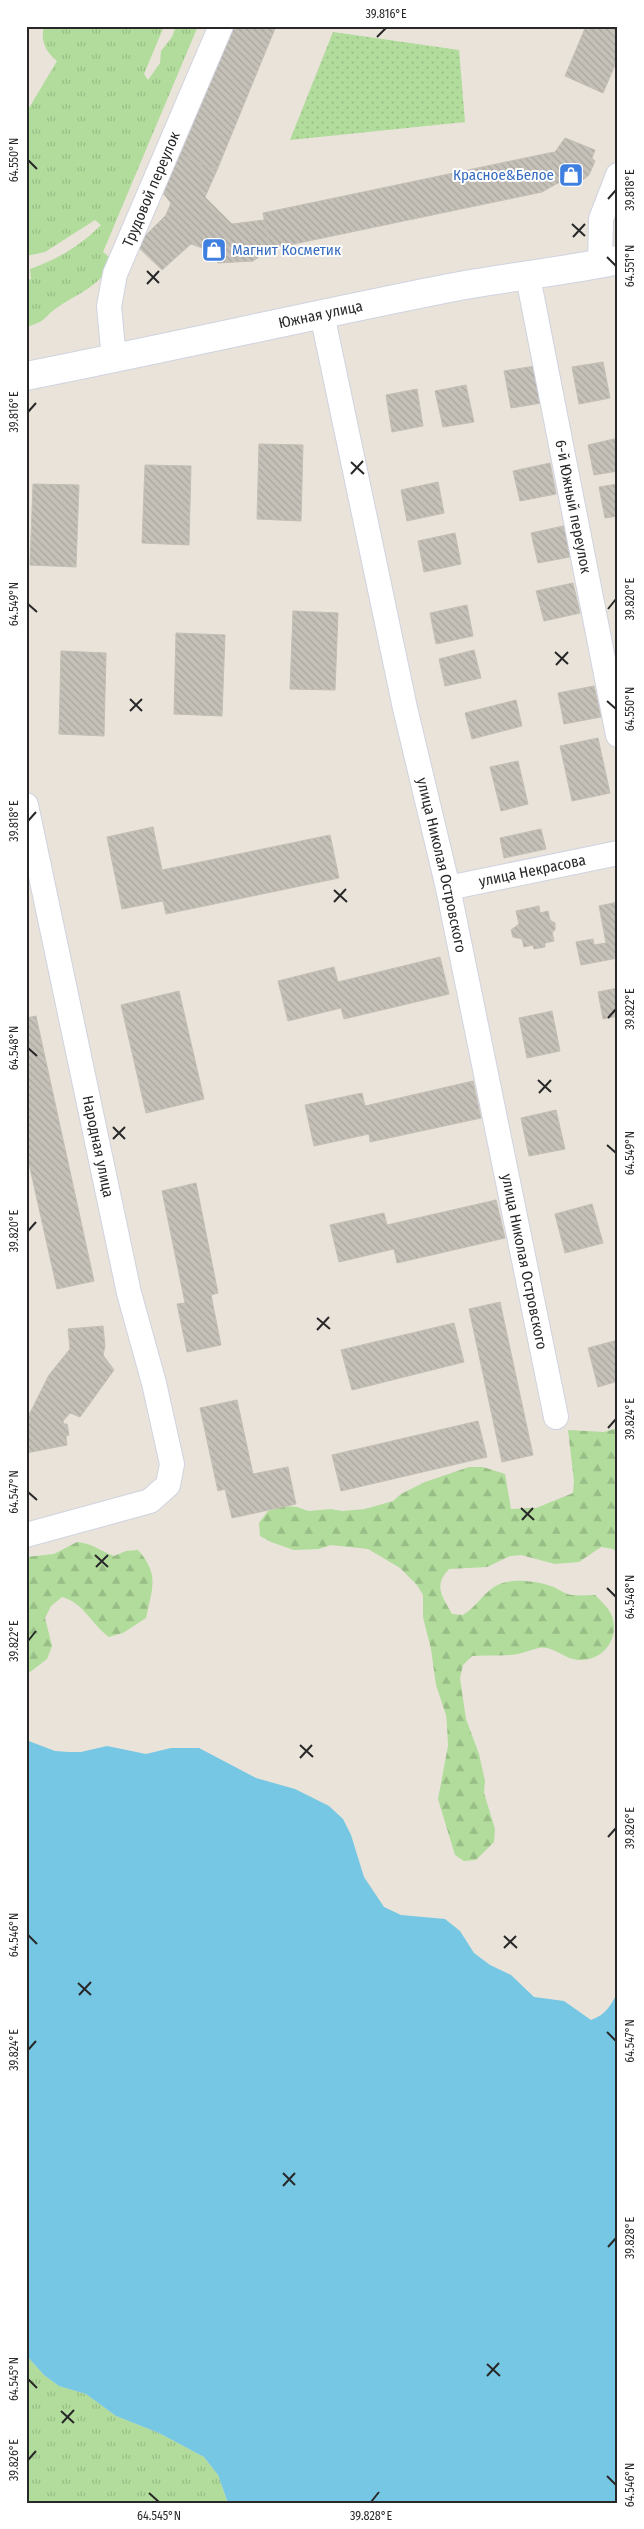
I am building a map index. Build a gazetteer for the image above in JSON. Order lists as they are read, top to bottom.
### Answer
{
  "streets": {
    "street": [
      "Трудовой переулок",
      "Южная улица",
      "6-й Южный переулок",
      "улица Николая Островского",
      "улица Некрасова",
      "Народная улица"
    ]
  },
  "crossings": [
    ["Трудовой переулок", "Южная улица"],
    ["Южная улица", "6-й Южный переулок"],
    ["Южная улица", "улица Николая Островского"],
    ["улица Николая Островского", "улица Некрасова"]
  ],
  "places": {
    "shop": ["Красное&Белое", "Магнит Косметик"]
  },
  "coordinates": [
    "39.816°E",
    "64.550°N",
    "39.818°E",
    "64.551°N",
    "39.820°E",
    "64.549°N",
    "39.822°E",
    "64.548°N",
    "39.824°E",
    "64.547°N",
    "39.826°E",
    "64.546°N",
    "39.828°E",
    "64.545°N"
  ]
}
